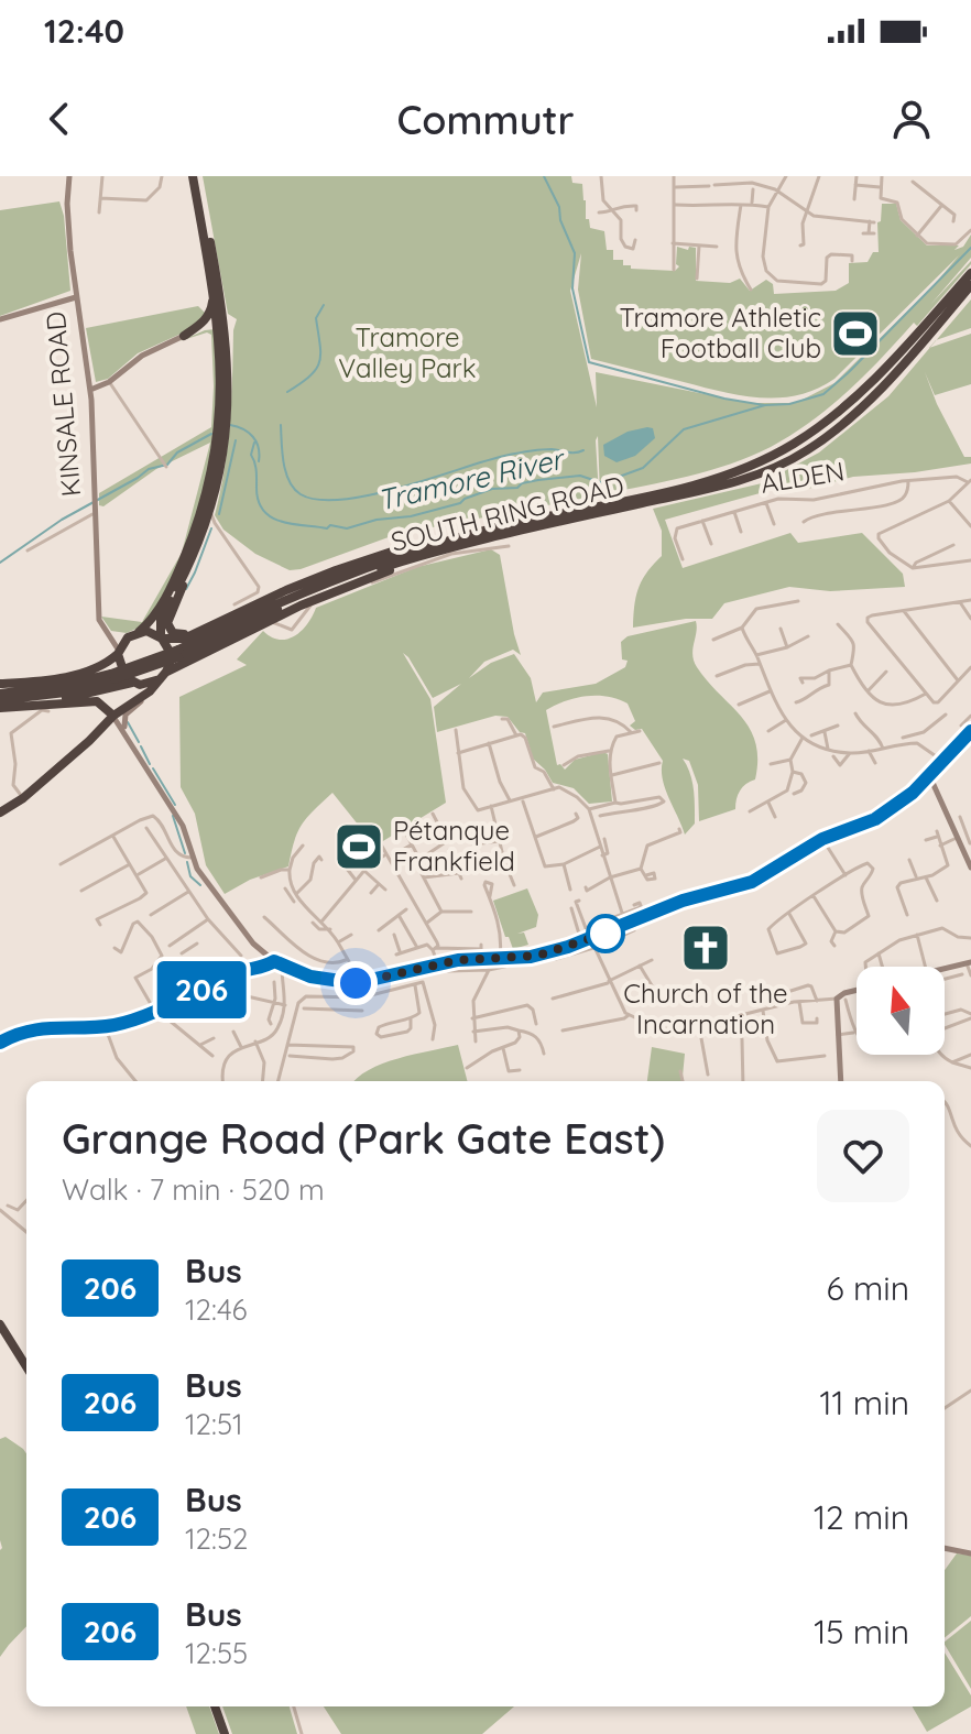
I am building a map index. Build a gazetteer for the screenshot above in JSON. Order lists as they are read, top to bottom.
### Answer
{
  "streets": {
    "highway": ["SOUTH RING ROAD"],
    "street": ["KINSALE ROAD", "ALDEN"]
  },
  "water": ["Tramore River"],
  "parks": ["Tramore Valley Park"],
  "places": {
    "sports": ["Tramore Athletic Football Club", "Pétanque Frankfield"],
    "church": ["Church of the Incarnation"]
  },
  "lines": ["bus line 206"],
  "north": "top",
  "page": {
    "status": "12:40",
    "header": "Commutr",
    "on_map": "206",
    "heading": ["Grange Road (Park Gate East)", "Walk · 7 min · 520 m"],
    "list": [
      {
        "mark": "206",
        "name": "Bus",
        "note": "12:46",
        "value": "6 min"
      },
      {
        "mark": "206",
        "name": "Bus",
        "note": "12:51",
        "value": "11 min"
      },
      {
        "mark": "206",
        "name": "Bus",
        "note": "12:52",
        "value": "12 min"
      },
      {
        "mark": "206",
        "name": "Bus",
        "note": "12:55",
        "value": "15 min"
      }
    ]
  }
}
